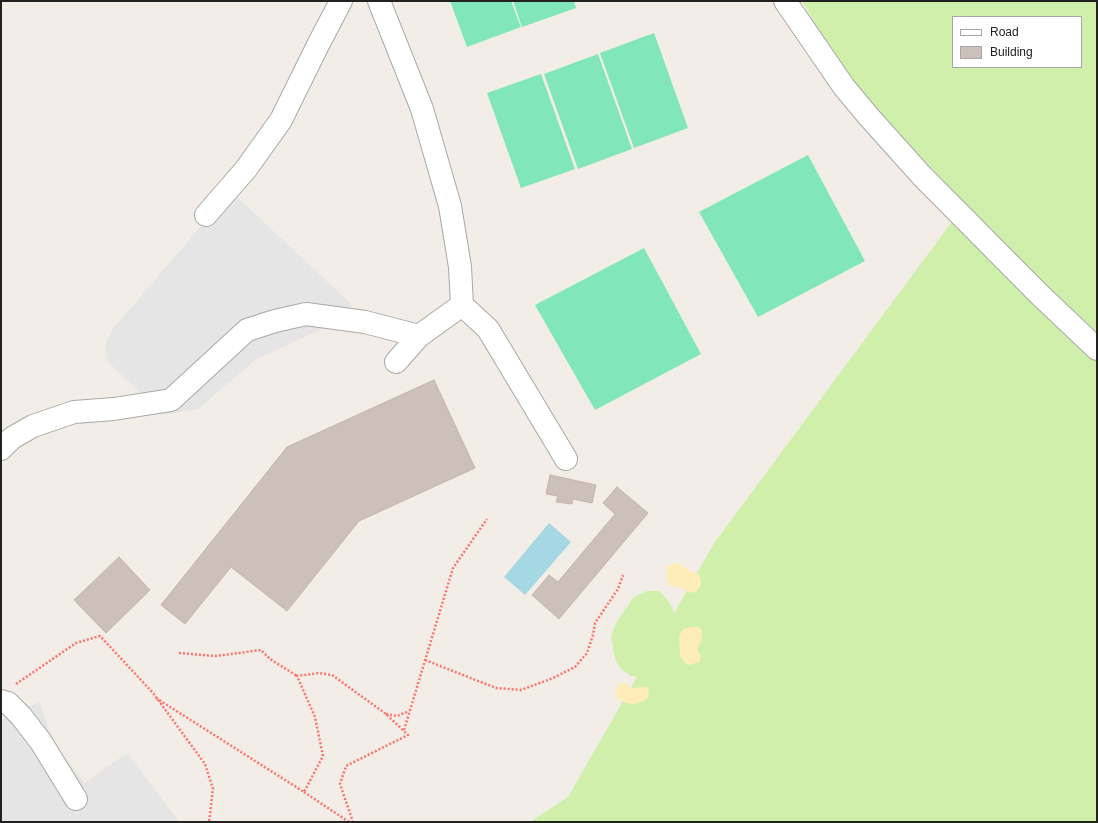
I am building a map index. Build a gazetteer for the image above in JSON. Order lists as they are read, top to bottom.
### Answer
{
  "legend": ["Road", "Building"]
}
